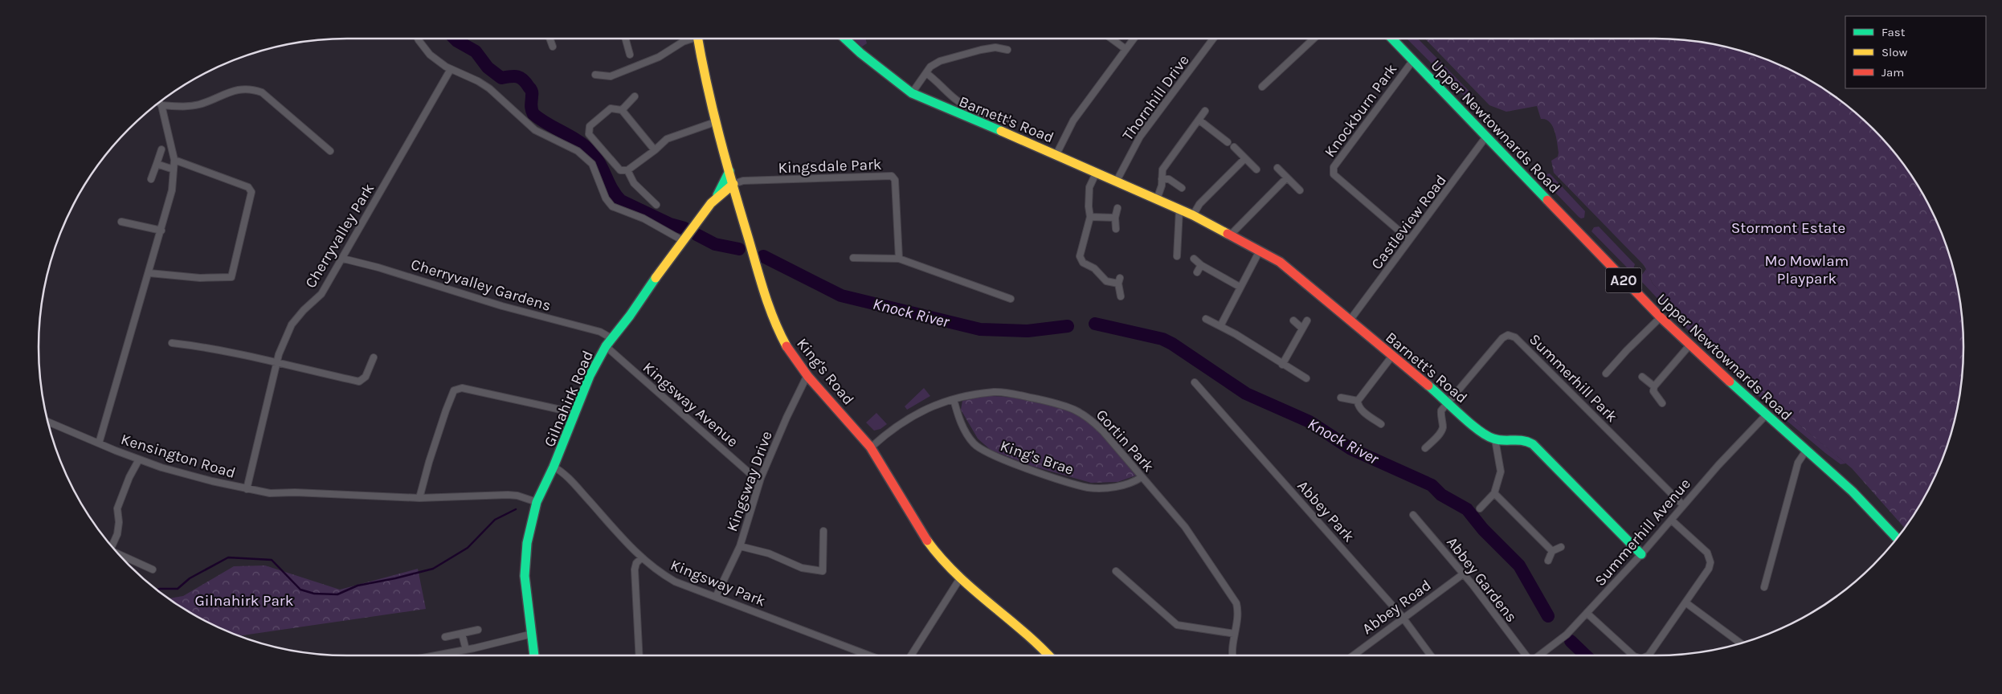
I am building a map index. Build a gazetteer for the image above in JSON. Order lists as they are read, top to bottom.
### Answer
{
  "streets": {
    "main road": [
      "Barnett's Road",
      "Upper Newtownards Road",
      "A20",
      "King's Road",
      "Gilnahirk Road"
    ],
    "street": [
      "Thornhill Drive",
      "Knockburn Park",
      "Kingsdale Park",
      "Castleview Road",
      "Cherryvalley Park",
      "Cherryvalley Gardens",
      "Summerhill Park",
      "Kingsway Avenue",
      "Gortin Park",
      "Kensington Road",
      "King's Brae",
      "Kingsway Drive",
      "Abbey Park",
      "Summerhill Avenue",
      "Abbey Gardens",
      "Kingsway Park",
      "Abbey Road"
    ]
  },
  "crossings": [
    ["Thornhill Drive", "Barnett's Road"],
    ["Knockburn Park", "Upper Newtownards Road"],
    ["Knockburn Park", "Castleview Road"],
    ["Barnett's Road", "Castleview Road"],
    ["Barnett's Road", "Summerhill Park"],
    ["Barnett's Road", "Summerhill Avenue"],
    ["Upper Newtownards Road", "Castleview Road"],
    ["Upper Newtownards Road", "Summerhill Avenue"],
    ["Kingsdale Park", "King's Road"],
    ["Kingsdale Park", "Gilnahirk Road"],
    ["Cherryvalley Park", "Cherryvalley Gardens"],
    ["Cherryvalley Park", "Kensington Road"],
    ["Cherryvalley Gardens", "Gilnahirk Road"],
    ["King's Road", "Gilnahirk Road"],
    ["King's Road", "Gortin Park"],
    ["King's Road", "Kingsway Drive"],
    ["Summerhill Park", "Summerhill Avenue"],
    ["Gilnahirk Road", "Kingsway Avenue"],
    ["Gilnahirk Road", "Kensington Road"],
    ["Gilnahirk Road", "Kingsway Park"],
    ["Kingsway Avenue", "Kingsway Drive"],
    ["Gortin Park", "King's Brae"],
    ["Kingsway Drive", "Kingsway Park"],
    ["Abbey Park", "Abbey Road"],
    ["Abbey Gardens", "Abbey Road"]
  ],
  "water": ["Knock River"],
  "parks": ["Stormont Estate", "Mo Mowlam Playpark", "Gilnahirk Park"],
  "legend": ["Fast", "Slow", "Jam"]
}
